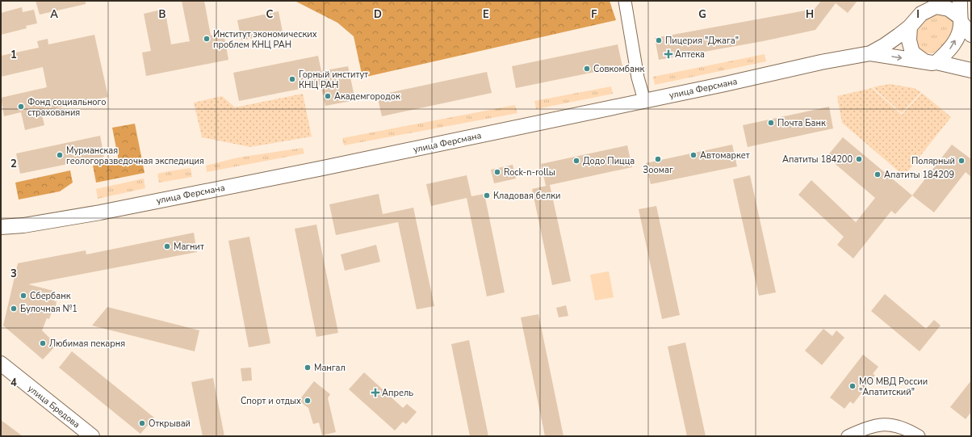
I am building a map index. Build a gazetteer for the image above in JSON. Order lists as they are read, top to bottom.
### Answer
{
  "streets": {
    "street": ["улица Ферсмана", "улица Бредова"]
  },
  "places": {
    "other": [
      "Институт экономических проблем КНЦ РАН",
      "Пицерия \"Джага\"",
      "Совкомбанк",
      "Горный институт КНЦ РАН",
      "Академгородок",
      "Фонд социального страхования",
      "Почта Банк",
      "Мурманская геологоразведочная экспедиция",
      "Автомаркет",
      "Зоомаг",
      "Апатиты 184200",
      "Додо Пицца",
      "Полярный",
      "Rock-n-rollы",
      "Апатиты 184209",
      "Кладовая белки",
      "Магнит",
      "Сбербанк",
      "Булочная №1",
      "Любимая пекарня",
      "Мангал",
      "МО МВД России \"Апатитский\"",
      "Спорт и отдых",
      "Открывай"
    ],
    "health": ["Аптека", "Апрель"]
  },
  "grid": {
    "columns": [
      "A",
      "B",
      "C",
      "D",
      "E",
      "F",
      "G",
      "H",
      "I"
    ],
    "rows": [
      "1",
      "2",
      "3",
      "4"
    ]
  }
}
